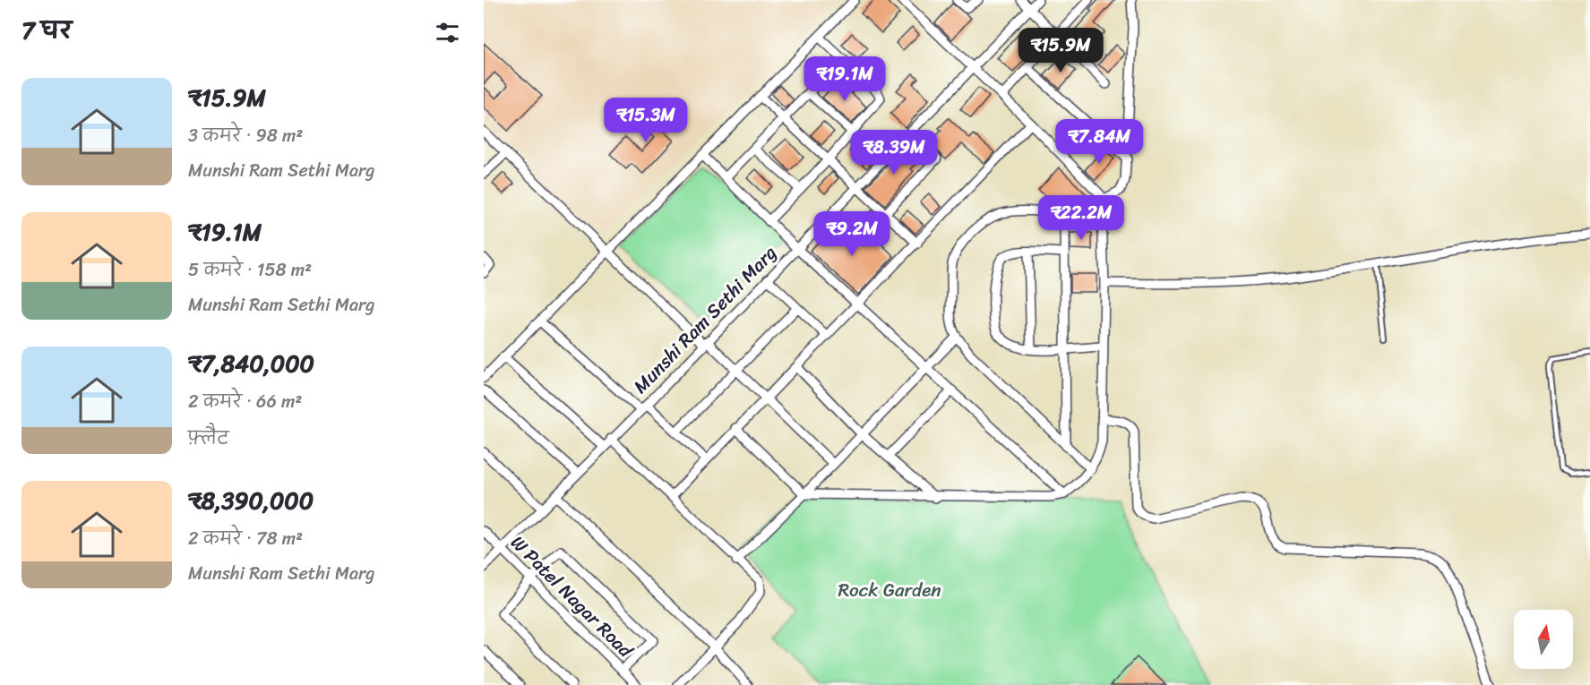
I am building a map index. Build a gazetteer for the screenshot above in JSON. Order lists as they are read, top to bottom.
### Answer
{
  "streets": {
    "street": ["Munshi Ram Sethi Marg", "W Patel Nagar Road"]
  },
  "crossings": [
    ["Munshi Ram Sethi Marg", "W Patel Nagar Road"]
  ],
  "parks": ["Rock Garden"],
  "north": "top",
  "page": {
    "heading": "7 घर",
    "price": [
      "₹15.9M",
      "₹19.1M",
      "₹15.3M",
      "₹7.84M",
      "₹8.39M",
      "₹22.2M",
      "₹9.2M"
    ],
    "list": [
      {
        "name": "₹15.9M",
        "note": "3 कमरे · 98 m² · Munshi Ram Sethi Marg"
      },
      {
        "name": "₹19.1M",
        "note": "5 कमरे · 158 m² · Munshi Ram Sethi Marg"
      },
      {
        "name": "₹7,840,000",
        "note": "2 कमरे · 66 m² · फ़्लैट"
      },
      {
        "name": "₹8,390,000",
        "note": "2 कमरे · 78 m² · Munshi Ram Sethi Marg"
      }
    ]
  }
}
